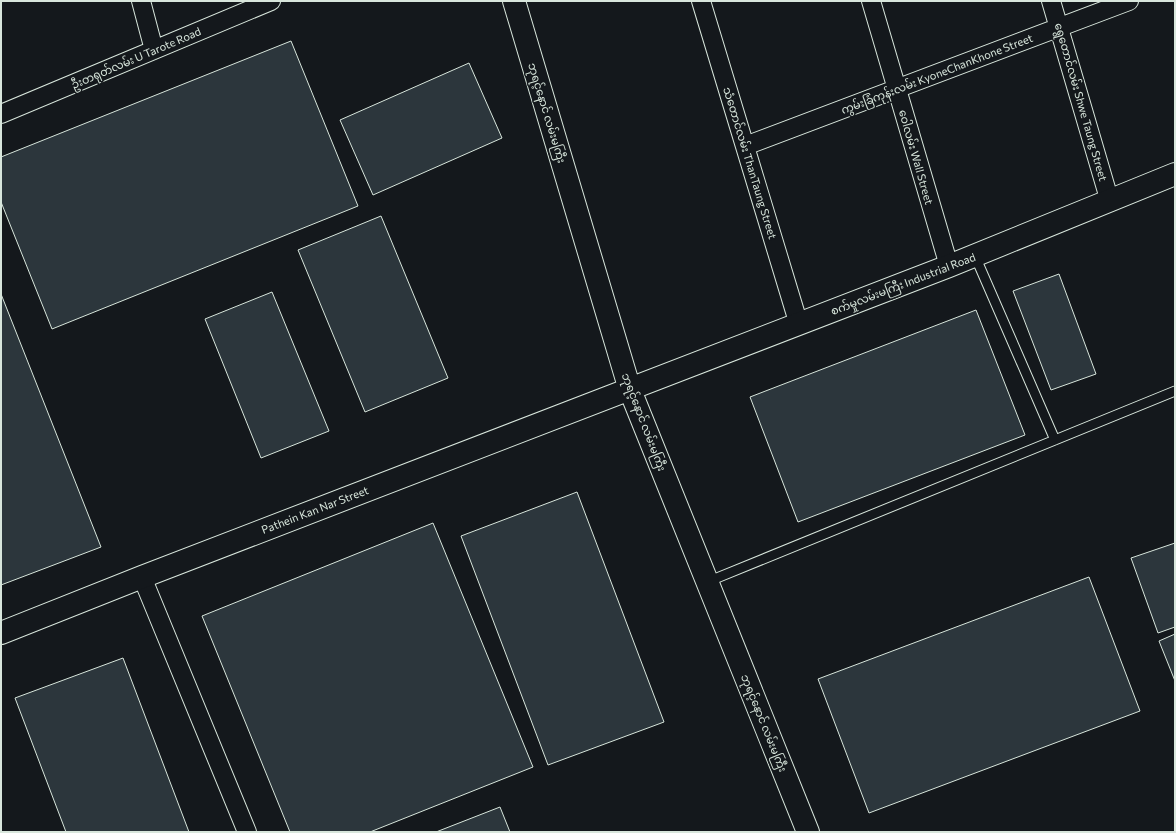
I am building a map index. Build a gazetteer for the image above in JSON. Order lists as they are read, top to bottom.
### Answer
{
  "streets": {
    "street": [
      "ဦးတရုတ်လမ်း U Tarote Road",
      "ကွမ်းခြံကုန်းလမ်း KyoneChanKhone Street",
      "ရွေတောင်လမ်း Shwe Taung Street",
      "ဘုရင့်နောင် လမ်းမကြီး",
      "ဝေါလမ်း Wall Street",
      "သံတောင်လမ်း ThanTaung Street",
      "စက်မှုလမ်းမကြီး Industrial Road",
      "Pathein Kan Nar Street"
    ]
  },
  "crossings": [
    ["ကွမ်းခြံကုန်းလမ်း KyoneChanKhone Street", "ရွေတောင်လမ်း Shwe Taung Street"],
    ["ကွမ်းခြံကုန်းလမ်း KyoneChanKhone Street", "ဝေါလမ်း Wall Street"],
    ["ကွမ်းခြံကုန်းလမ်း KyoneChanKhone Street", "သံတောင်လမ်း ThanTaung Street"],
    ["ရွေတောင်လမ်း Shwe Taung Street", "စက်မှုလမ်းမကြီး Industrial Road"],
    ["ဘုရင့်နောင် လမ်းမကြီး", "စက်မှုလမ်းမကြီး Industrial Road"],
    ["ဘုရင့်နောင် လမ်းမကြီး", "Pathein Kan Nar Street"],
    ["ဝေါလမ်း Wall Street", "စက်မှုလမ်းမကြီး Industrial Road"],
    ["သံတောင်လမ်း ThanTaung Street", "စက်မှုလမ်းမကြီး Industrial Road"],
    ["စက်မှုလမ်းမကြီး Industrial Road", "Pathein Kan Nar Street"]
  ]
}
